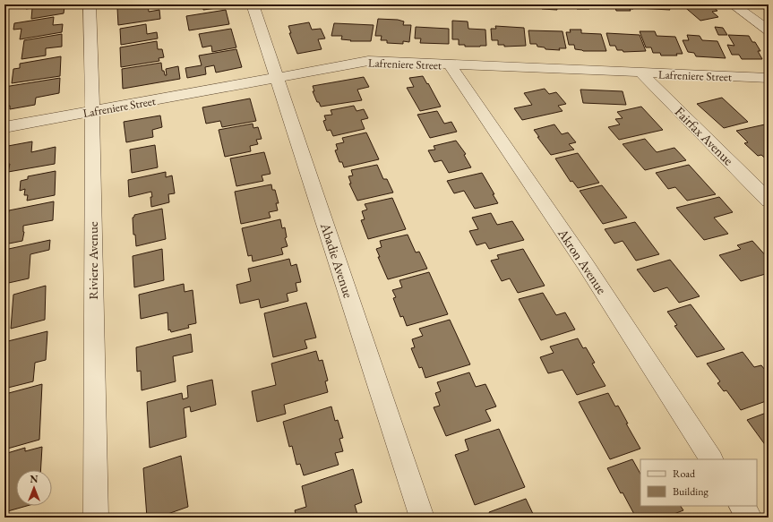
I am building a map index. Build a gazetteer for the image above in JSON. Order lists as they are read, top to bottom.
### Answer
{
  "streets": {
    "street": [
      "Lafreniere Street",
      "Fairfax Avenue",
      "Riviere Avenue",
      "Abadie Avenue",
      "Akron Avenue"
    ]
  },
  "crossings": [
    ["Lafreniere Street", "Fairfax Avenue"],
    ["Lafreniere Street", "Riviere Avenue"],
    ["Lafreniere Street", "Abadie Avenue"],
    ["Lafreniere Street", "Akron Avenue"]
  ],
  "legend": ["Road", "Building"],
  "north": "top"
}
